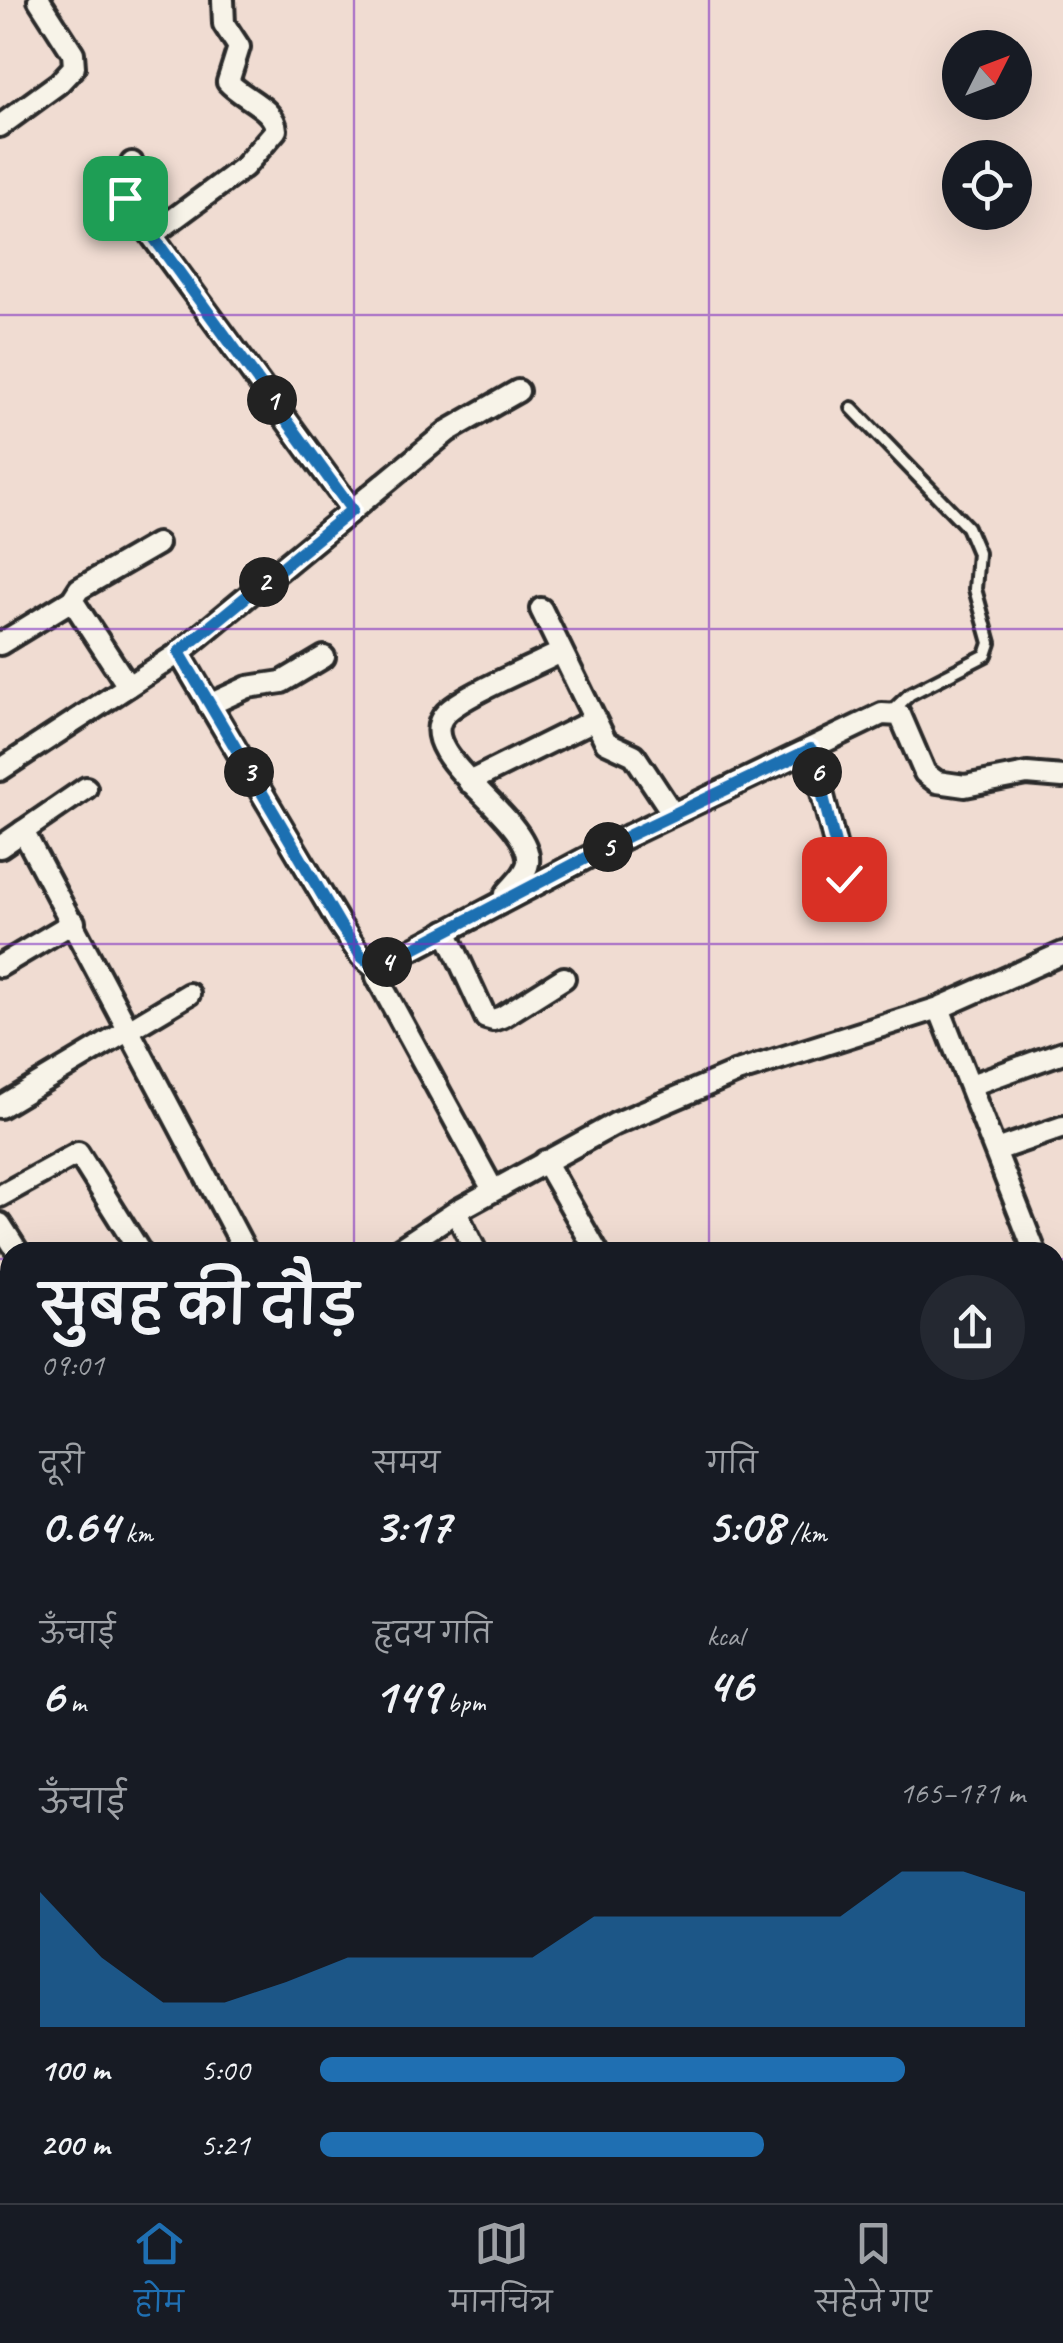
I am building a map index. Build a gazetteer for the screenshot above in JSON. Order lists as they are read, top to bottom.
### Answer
{
  "north": "top right",
  "page": {
    "pins": [
      "1",
      "2",
      "3",
      "6",
      "5",
      "4"
    ],
    "heading": ["सुबह की दौड़", "09:01"],
    "stats": [
      ["दूरी", "0.64 km"],
      ["समय", "3:17"],
      ["गति", "5:08 /km"],
      ["ऊँचाई", "6 m"],
      ["हृदय गति", "149 bpm"],
      ["kcal", "46"]
    ],
    "chart": ["ऊँचाई", "165–171 m"],
    "list": [
      {
        "name": "100 m",
        "note": "5:00"
      },
      {
        "name": "200 m",
        "note": "5:21"
      }
    ],
    "tabs": ["होम", "मानचित्र", "सहेजे गए"]
  }
}
